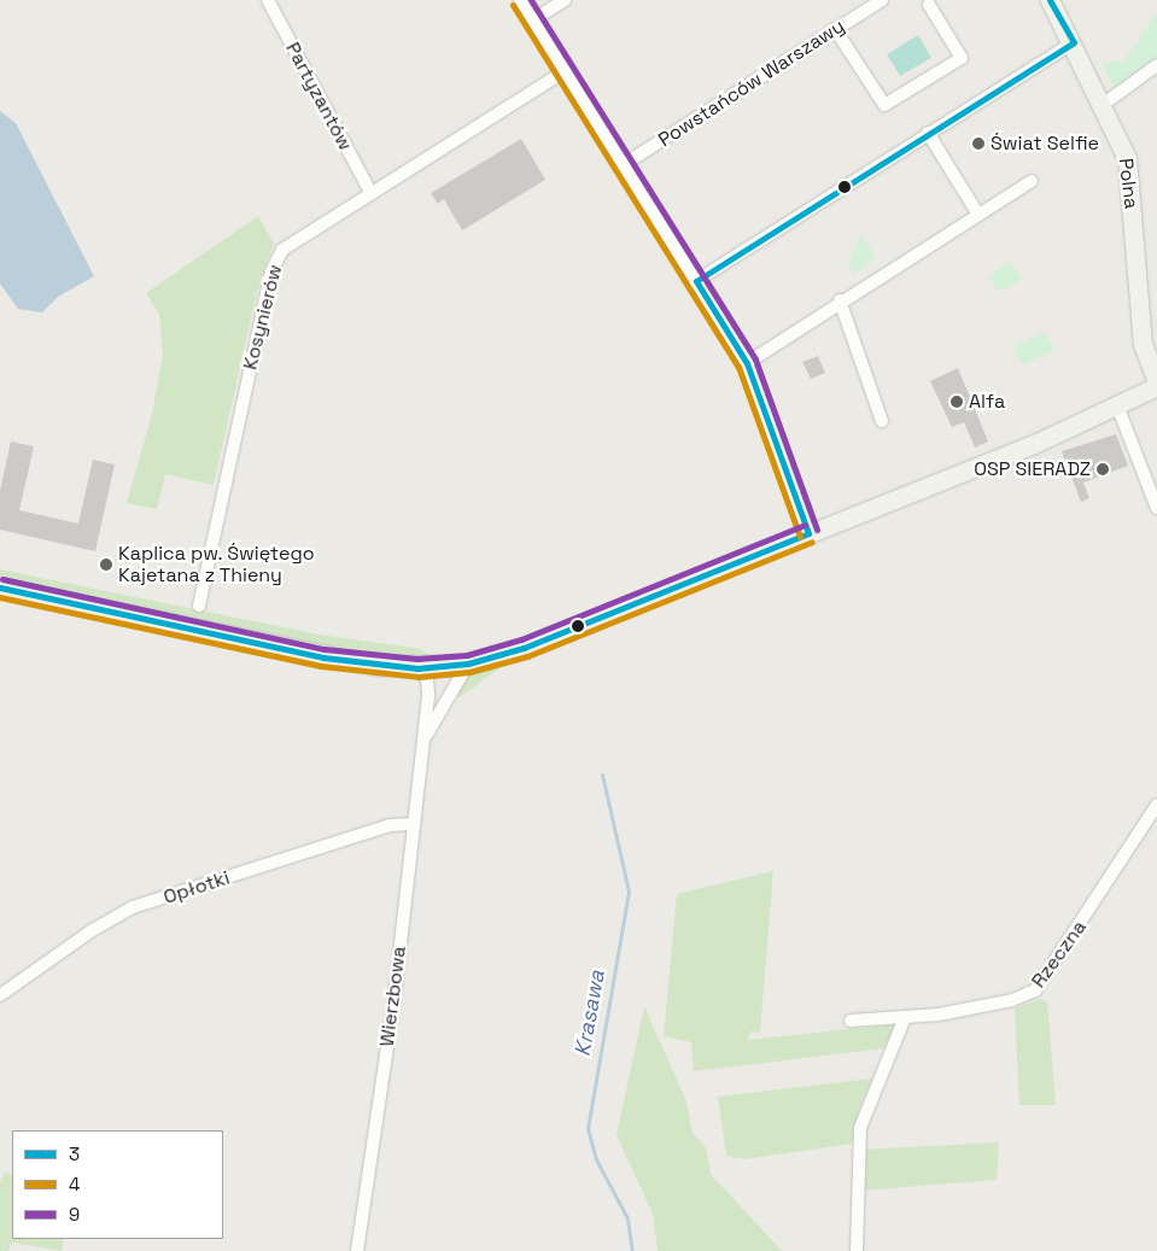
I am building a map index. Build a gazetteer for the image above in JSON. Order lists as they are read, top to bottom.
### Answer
{
  "streets": {
    "street": [
      "Powstańców Warszawy",
      "Partyzantów",
      "Polna",
      "Kosynierów",
      "Opłotki",
      "Rzeczna",
      "Wierzbowa"
    ]
  },
  "crossings": [
    ["Partyzantów", "Kosynierów"],
    ["Opłotki", "Wierzbowa"]
  ],
  "water": ["Krasawa"],
  "places": [
    "Świat Selfie",
    "Alfa",
    "OSP SIERADZ",
    "Kaplica pw. Świętego Kajetana z Thieny"
  ],
  "lines": ["transit line 3", "transit line 9", "transit line 4"],
  "legend": ["3", "4", "9"]
}
